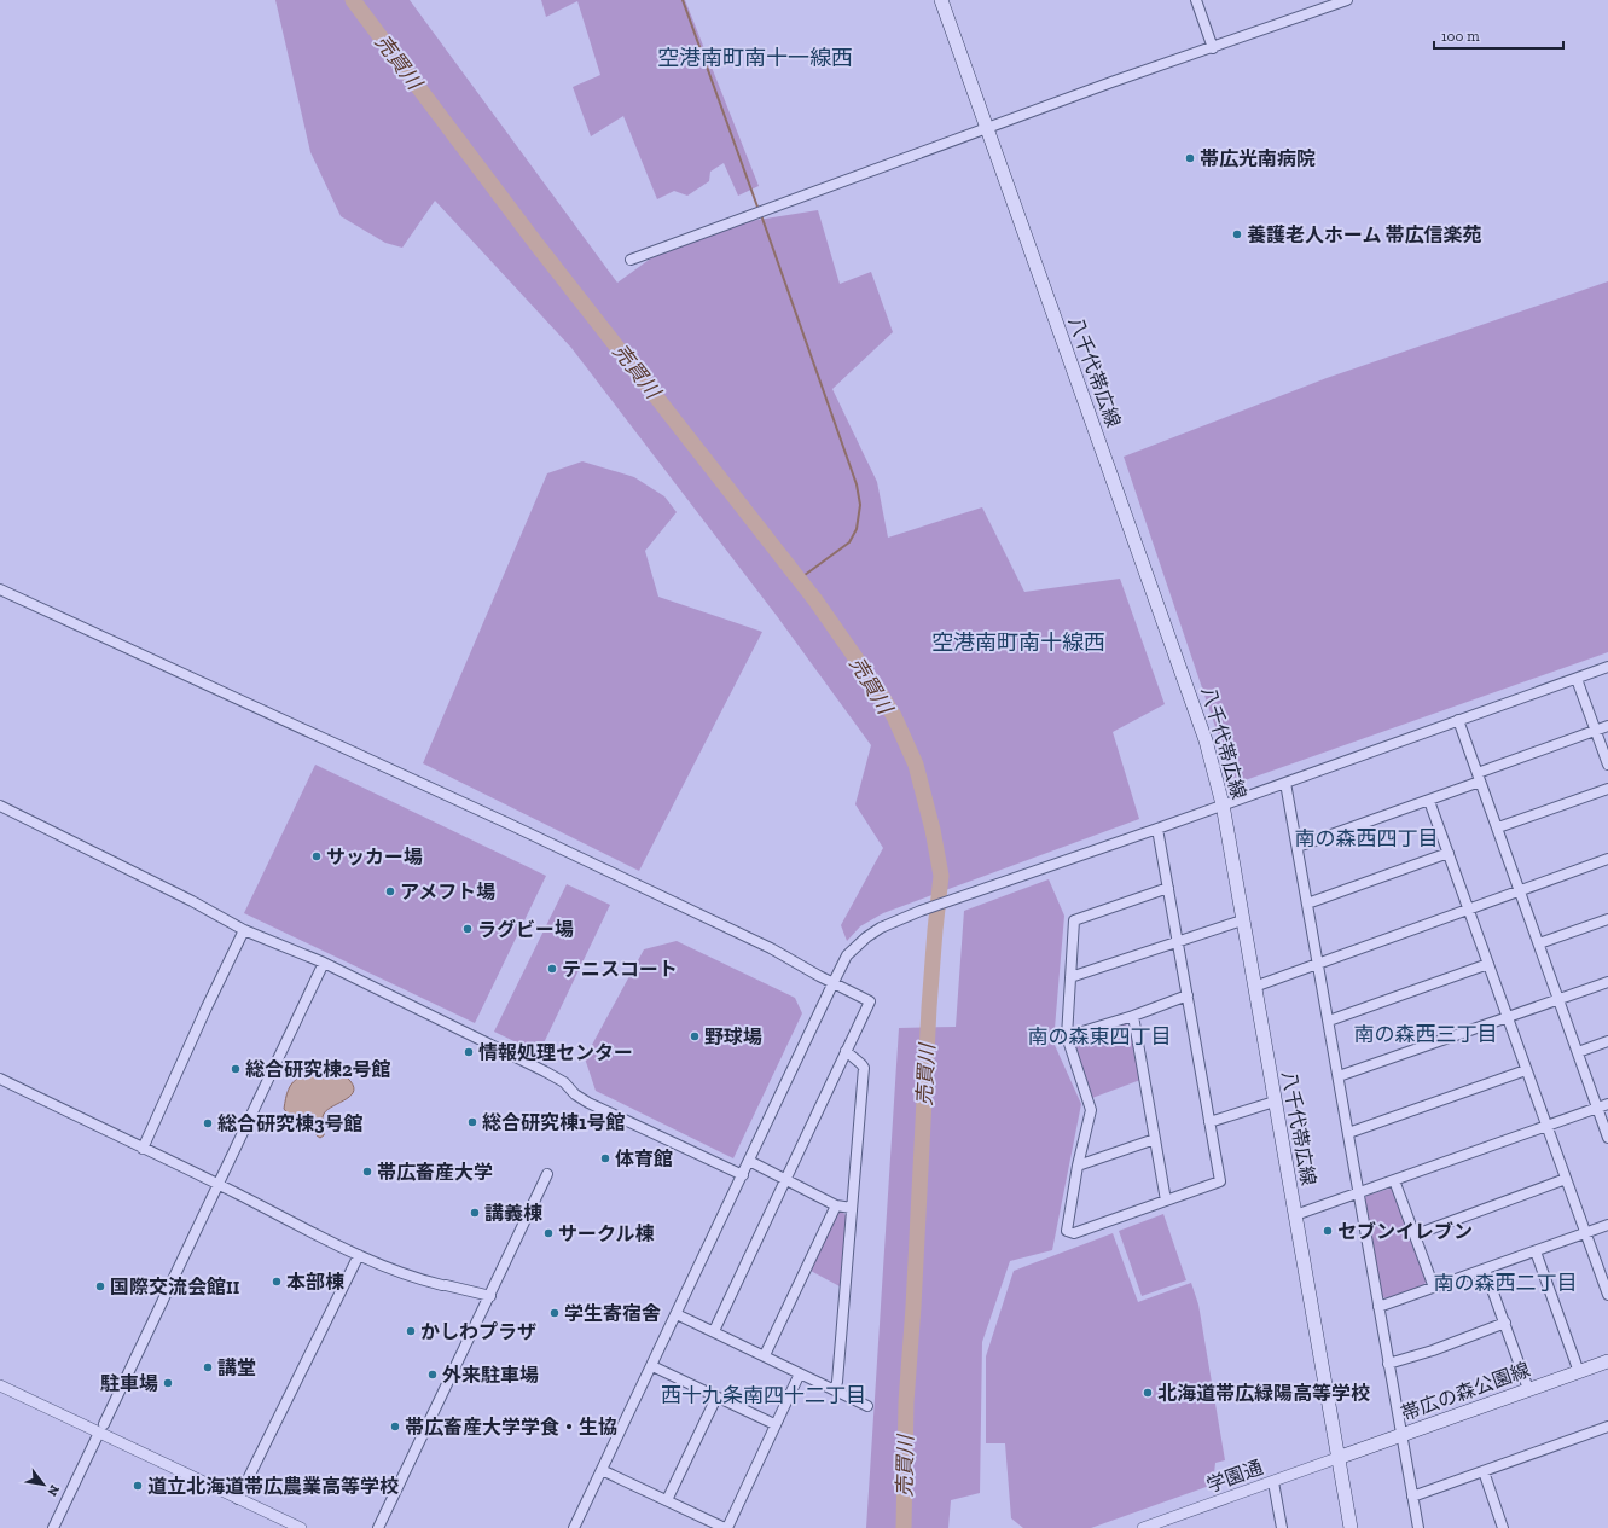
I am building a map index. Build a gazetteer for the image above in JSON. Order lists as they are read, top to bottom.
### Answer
{
  "streets": {
    "main road": ["八千代帯広線", "帯広の森公園線"],
    "street": ["学園通"]
  },
  "crossings": [
    ["八千代帯広線", "帯広の森公園線"],
    ["八千代帯広線", "学園通"],
    ["帯広の森公園線", "学園通"]
  ],
  "districts": [
    "空港南町南十一線西",
    "空港南町南十線西",
    "南の森西四丁目",
    "南の森西三丁目",
    "南の森東四丁目",
    "南の森西二丁目",
    "西十九条南四十二丁目"
  ],
  "water": ["売買川"],
  "places": [
    "帯広光南病院",
    "養護老人ホーム 帯広信楽苑",
    "サッカー場",
    "アメフト場",
    "ラグビー場",
    "テニスコート",
    "野球場",
    "情報処理センター",
    "総合研究棟2号館",
    "総合研究棟1号館",
    "総合研究棟3号館",
    "体育館",
    "帯広畜産大学",
    "講義棟",
    "セブンイレブン",
    "サークル棟",
    "本部棟",
    "国際交流会館II",
    "学生寄宿舎",
    "かしわプラザ",
    "講堂",
    "外来駐車場",
    "駐車場",
    "北海道帯広緑陽高等学校",
    "帯広畜産大学学食・生協",
    "道立北海道帯広農業高等学校"
  ],
  "scale_bar": "100 m",
  "north": "bottom right"
}
